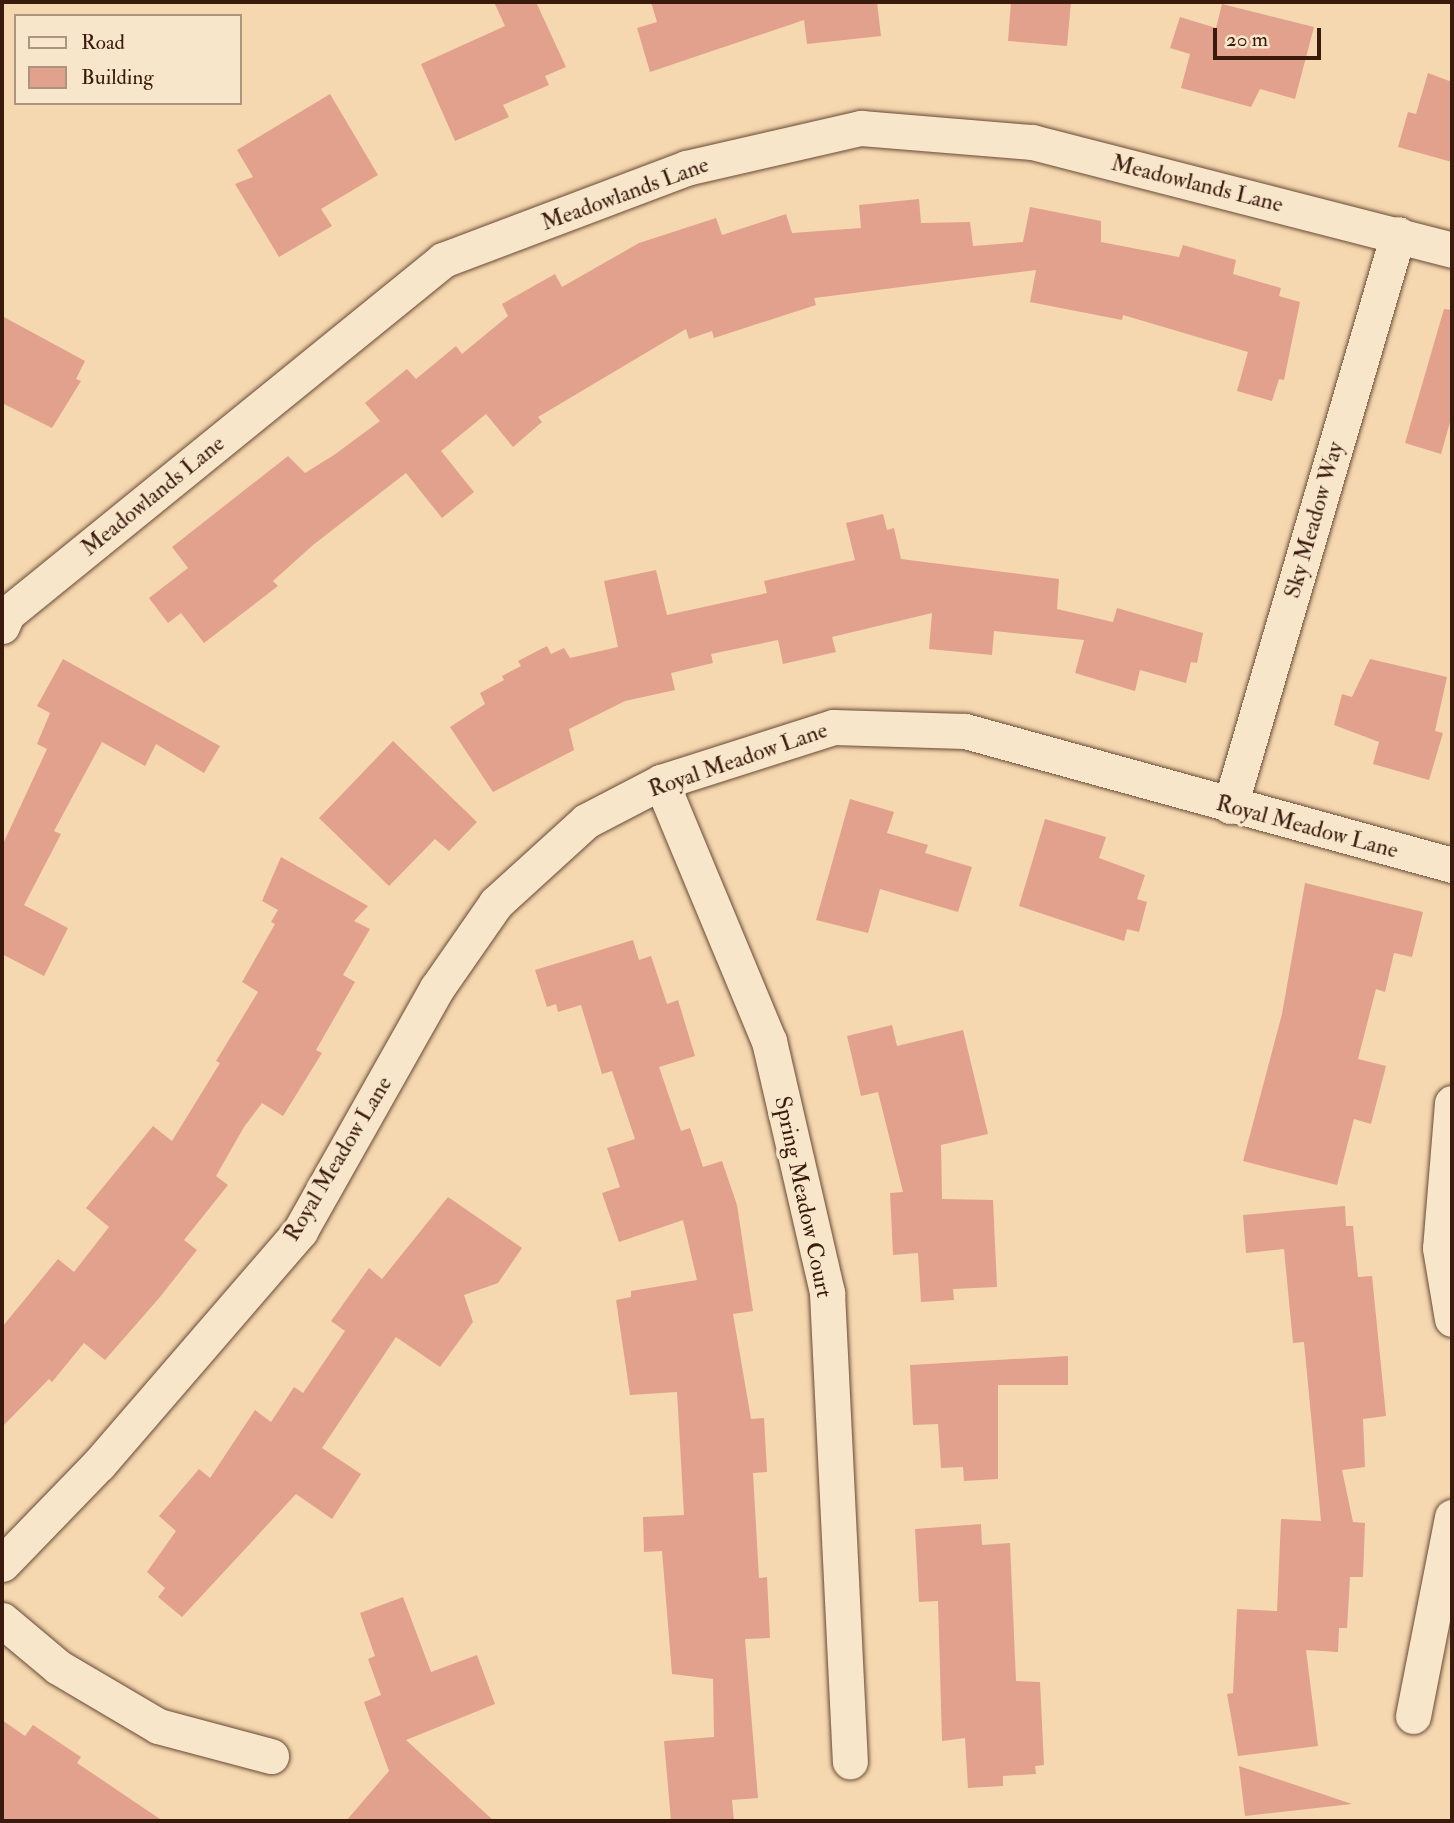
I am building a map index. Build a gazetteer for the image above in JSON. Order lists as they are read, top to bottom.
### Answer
{
  "streets": {
    "street": [
      "Meadowlands Lane",
      "Sky Meadow Way",
      "Royal Meadow Lane",
      "Spring Meadow Court"
    ]
  },
  "crossings": [
    ["Meadowlands Lane", "Sky Meadow Way"],
    ["Sky Meadow Way", "Royal Meadow Lane"],
    ["Royal Meadow Lane", "Spring Meadow Court"]
  ],
  "legend": ["Road", "Building"],
  "scale_bar": "20 m"
}
